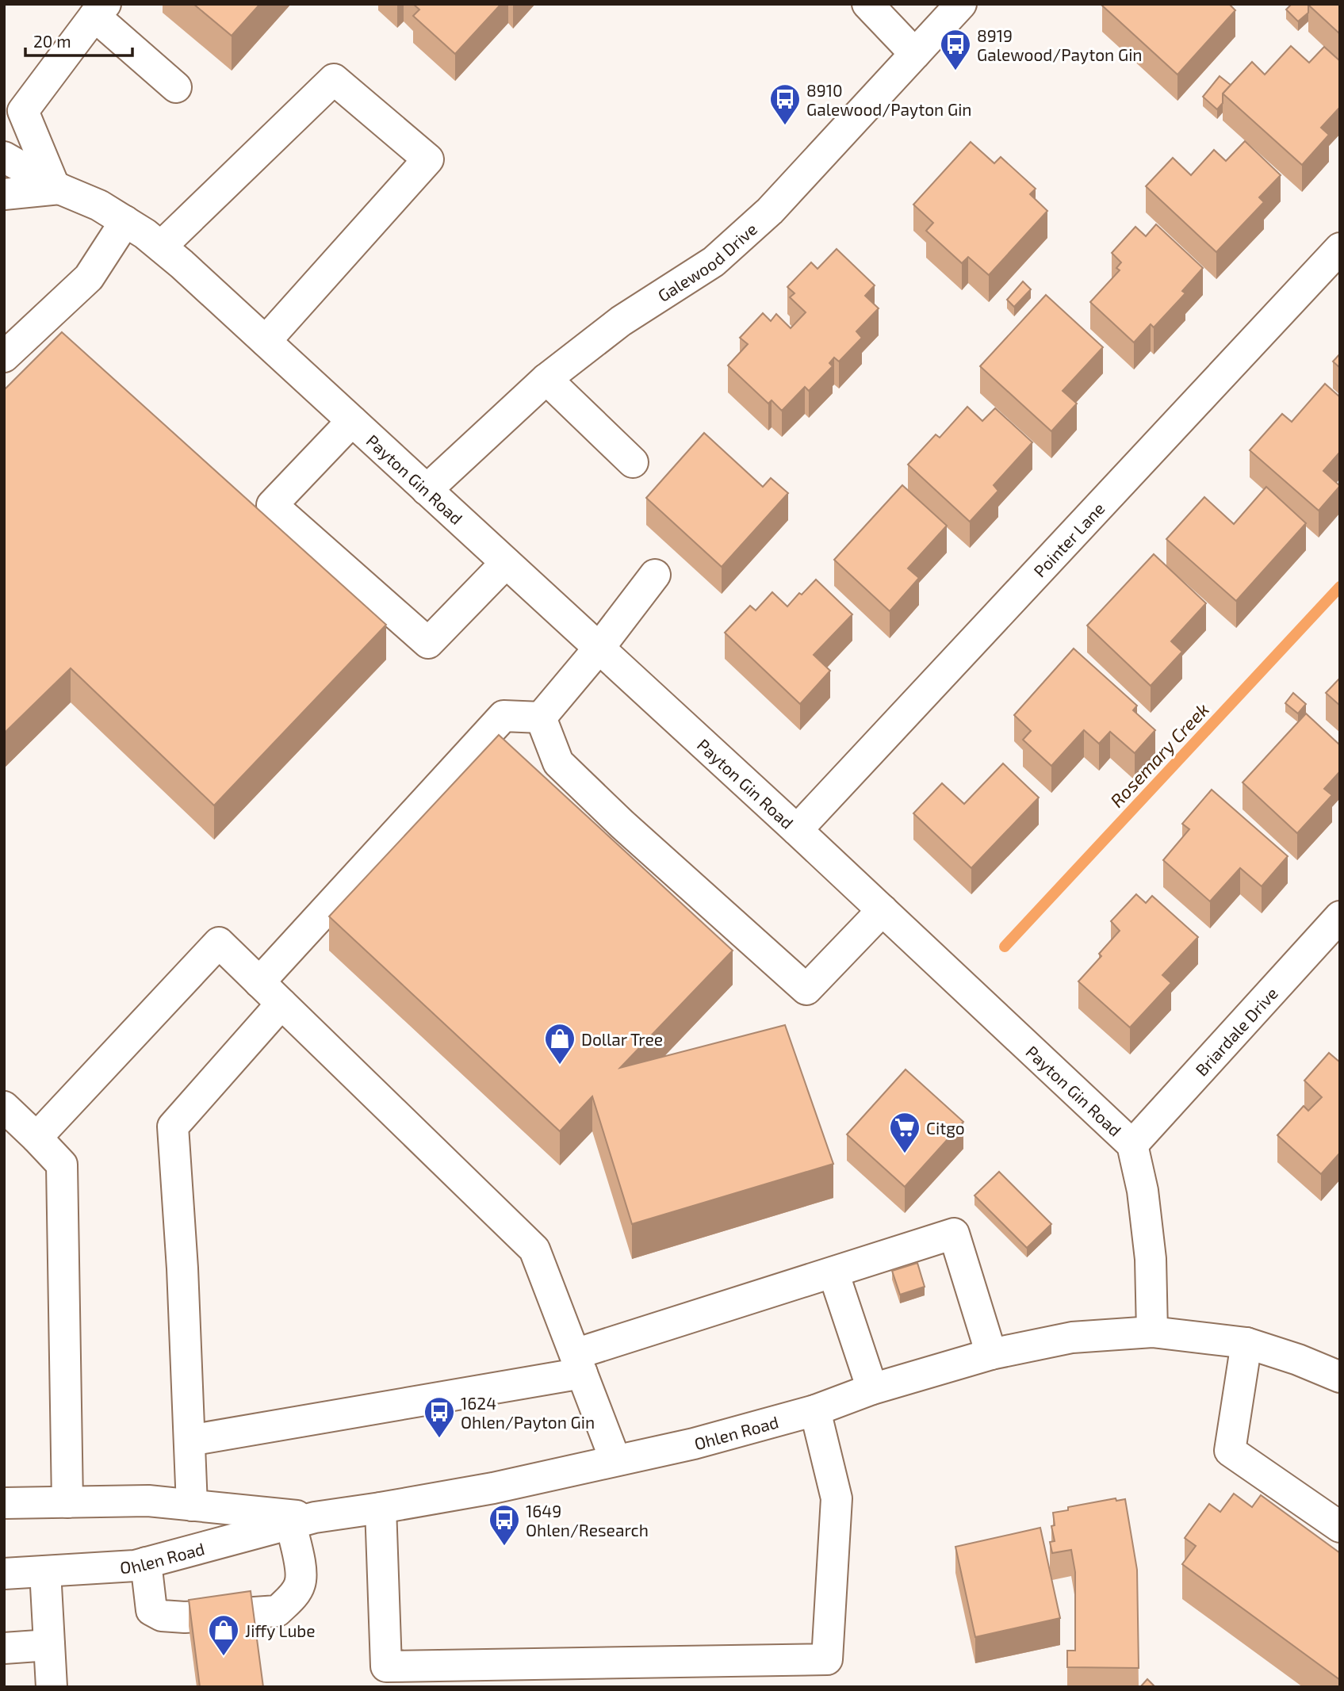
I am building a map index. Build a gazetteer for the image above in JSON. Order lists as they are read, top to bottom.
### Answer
{
  "streets": {
    "street": [
      "Galewood Drive",
      "Payton Gin Road",
      "Pointer Lane",
      "Briardale Drive",
      "Ohlen Road"
    ]
  },
  "crossings": [
    ["Galewood Drive", "Payton Gin Road"],
    ["Payton Gin Road", "Pointer Lane"],
    ["Payton Gin Road", "Briardale Drive"],
    ["Payton Gin Road", "Ohlen Road"]
  ],
  "water": ["Rosemary Creek"],
  "places": {
    "bus stop": [
      "8919 Galewood/Payton Gin",
      "8910 Galewood/Payton Gin",
      "1624 Ohlen/Payton Gin",
      "1649 Ohlen/Research"
    ],
    "shop": ["Dollar Tree", "Jiffy Lube"],
    "supermarket": ["Citgo"]
  },
  "scale_bar": "20 m"
}
